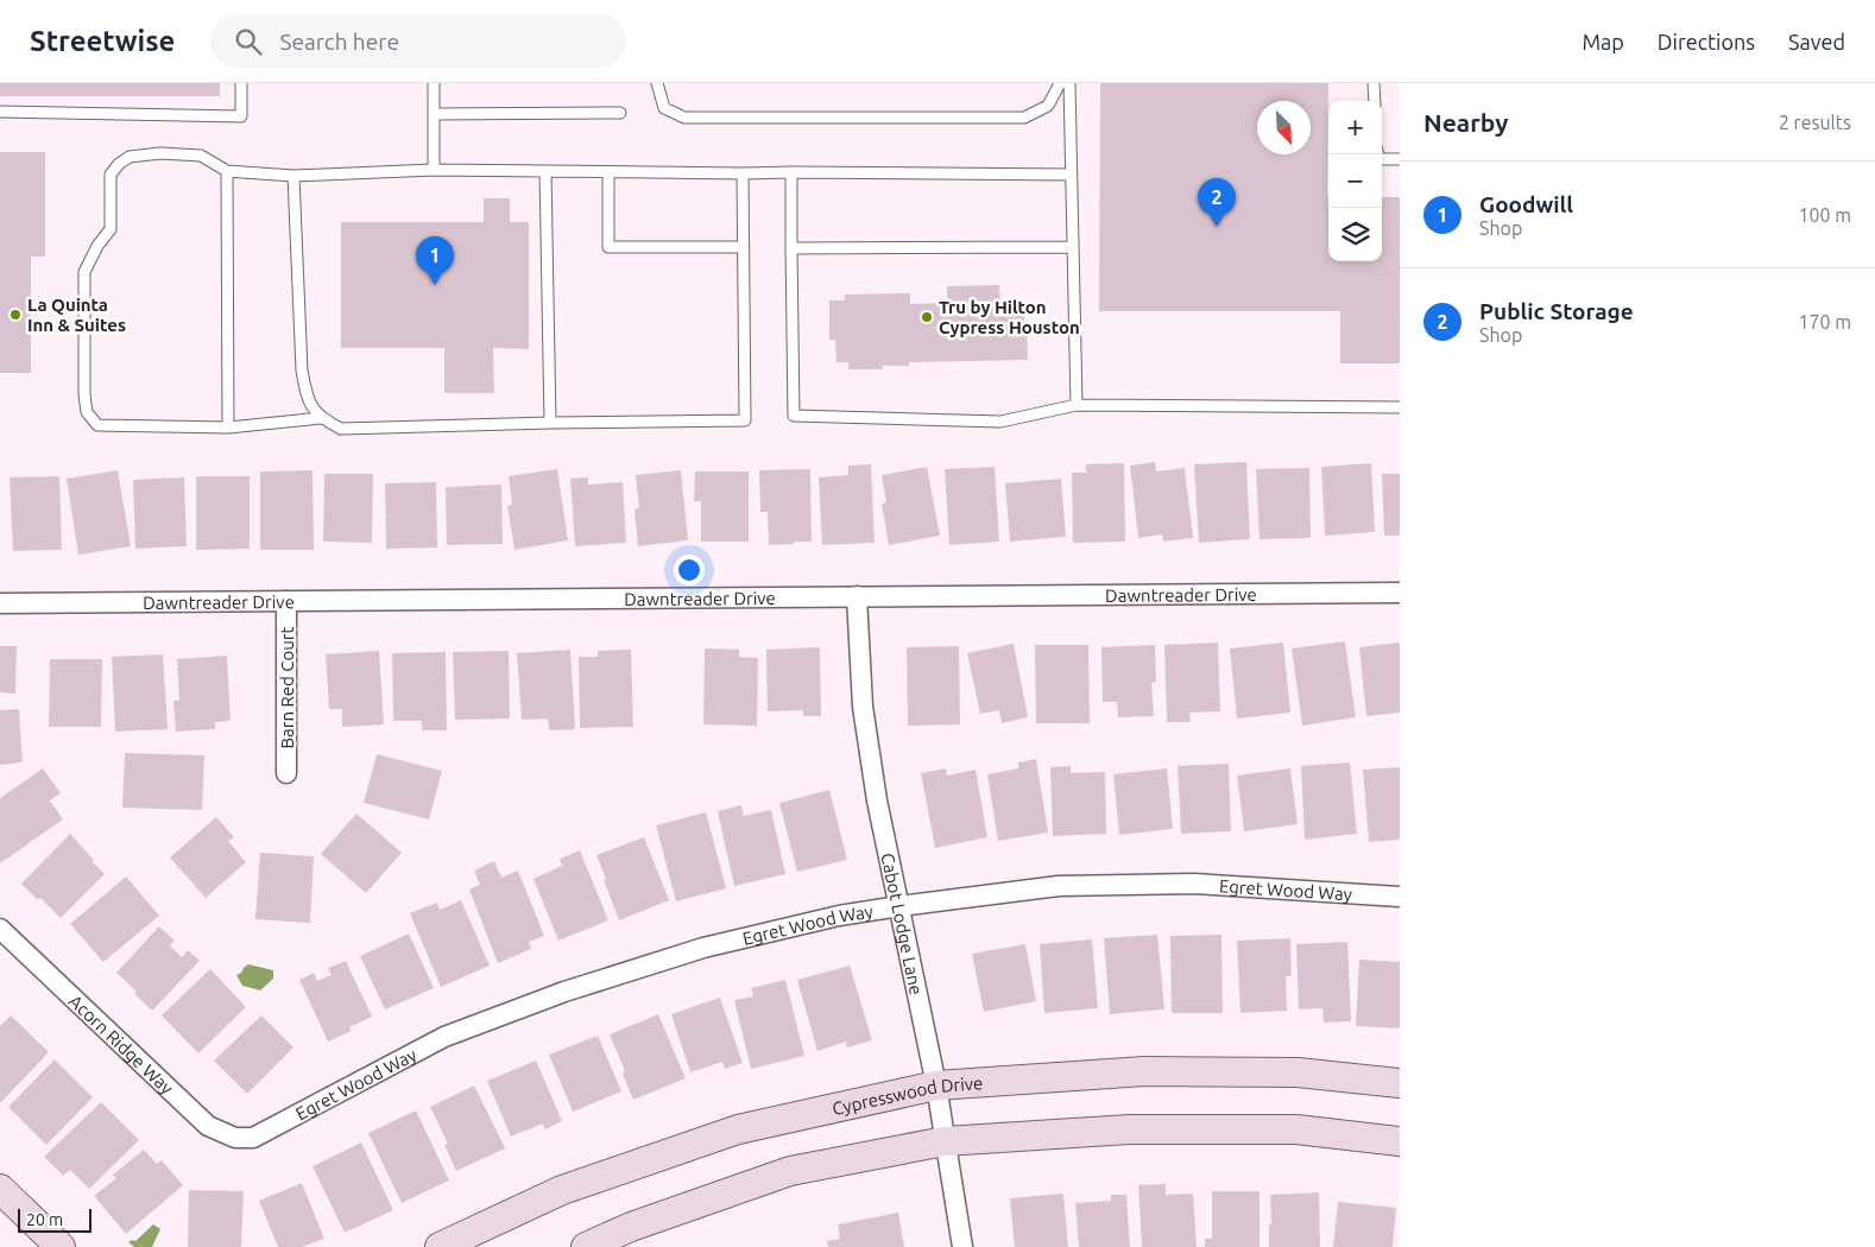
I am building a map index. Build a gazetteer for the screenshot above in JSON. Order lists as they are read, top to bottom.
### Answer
{
  "streets": {
    "main road": ["Cypresswood Drive"],
    "street": [
      "Dawntreader Drive",
      "Barn Red Court",
      "Egret Wood Way",
      "Cabot Lodge Lane",
      "Acorn Ridge Way"
    ]
  },
  "crossings": [
    ["Dawntreader Drive", "Barn Red Court"],
    ["Dawntreader Drive", "Cabot Lodge Lane"],
    ["Egret Wood Way", "Cabot Lodge Lane"],
    ["Egret Wood Way", "Acorn Ridge Way"],
    ["Cabot Lodge Lane", "Cypresswood Drive"]
  ],
  "places": ["La Quinta Inn & Suites", "Tru by Hilton Cypress Houston"],
  "scale_bar": "20 m",
  "north": "bottom right",
  "page": {
    "header": "Streetwise",
    "search": "Search here",
    "nav": ["Map", "Directions", "Saved"],
    "heading": ["Nearby", "2 results"],
    "map_buttons": ["+", "−"],
    "list": [
      {
        "mark": "1",
        "name": "Goodwill",
        "note": "Shop",
        "value": "100 m"
      },
      {
        "mark": "2",
        "name": "Public Storage",
        "note": "Shop",
        "value": "170 m"
      }
    ],
    "pins": ["2", "1"],
    "scale": "20 m"
  }
}
